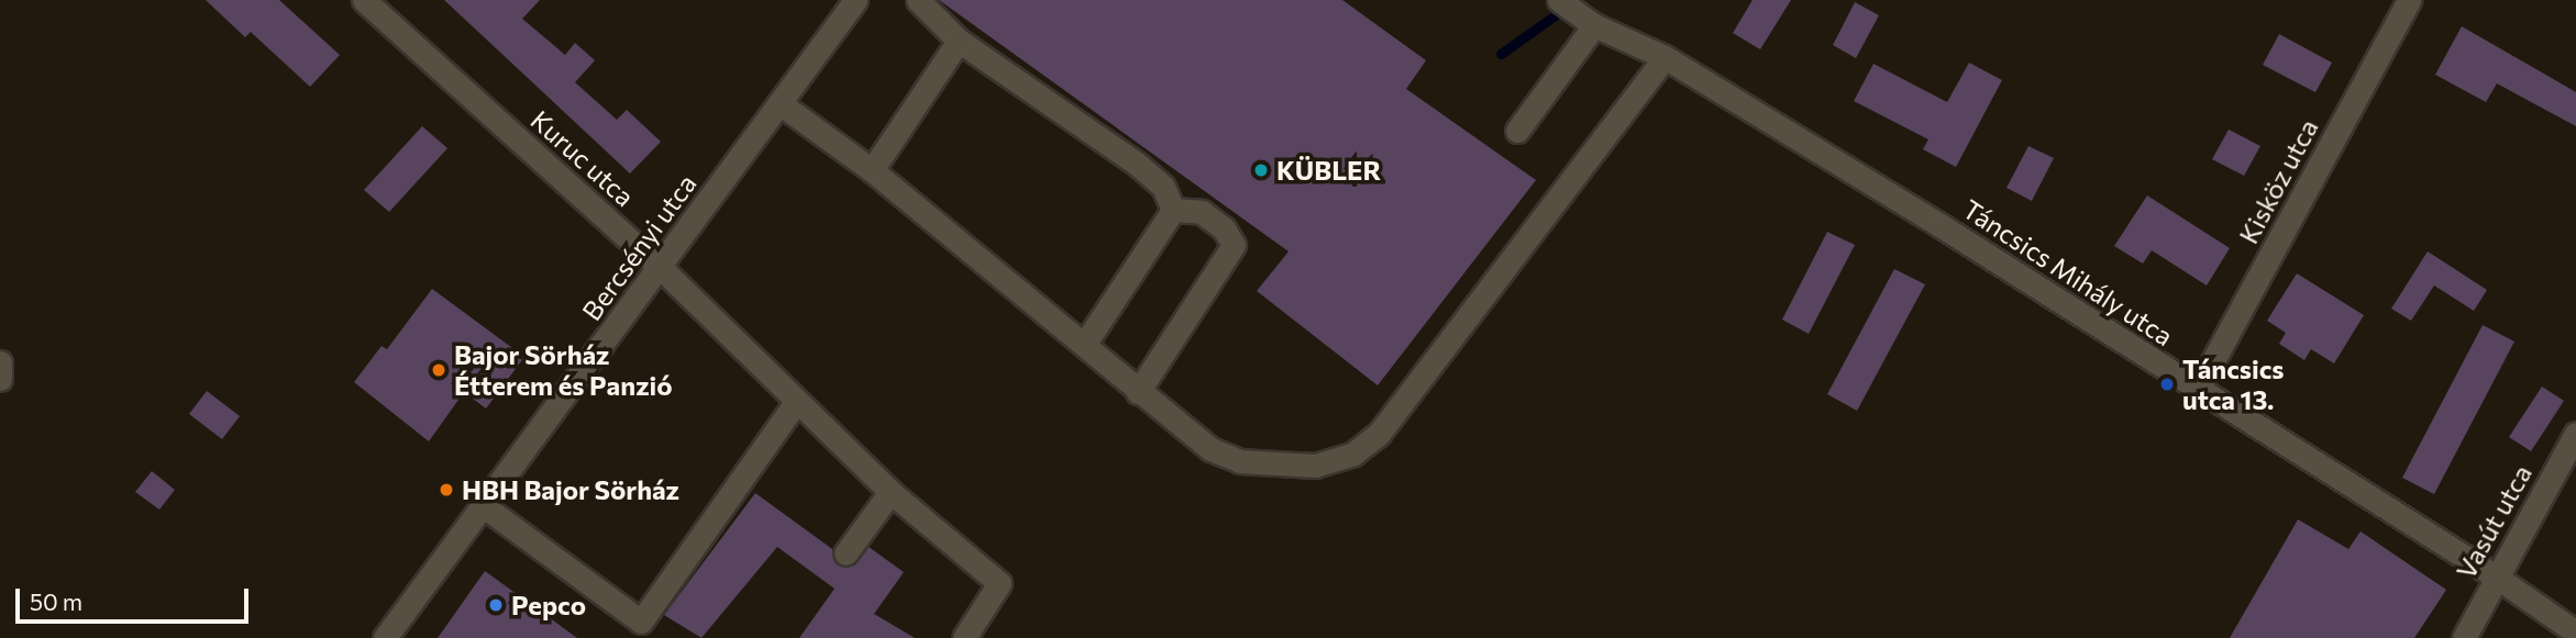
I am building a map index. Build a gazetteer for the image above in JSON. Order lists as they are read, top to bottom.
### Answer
{
  "streets": {
    "street": [
      "Kuruc utca",
      "Kisköz utca",
      "Bercsényi utca",
      "Táncsics Mihály utca",
      "Vasút utca"
    ]
  },
  "crossings": [
    ["Kuruc utca", "Bercsényi utca"],
    ["Kisköz utca", "Táncsics Mihály utca"],
    ["Táncsics Mihály utca", "Vasút utca"]
  ],
  "places": [
    "KÜBLER",
    "Bajor Sörház Étterem és Panzió",
    "Táncsics utca 13.",
    "HBH Bajor Sörház",
    "Pepco"
  ],
  "scale_bar": "50 m"
}
